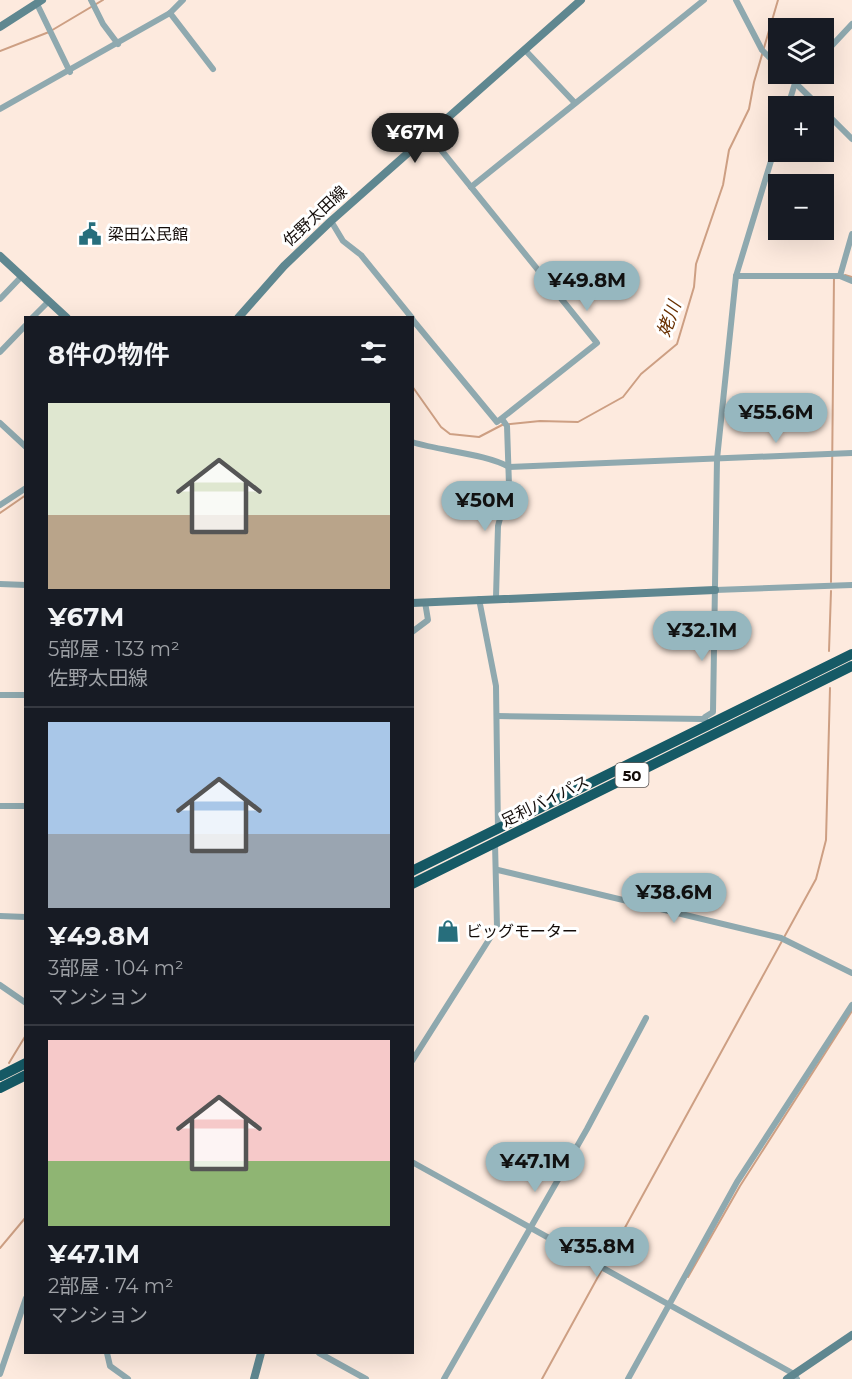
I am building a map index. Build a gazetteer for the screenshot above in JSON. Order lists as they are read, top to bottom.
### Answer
{
  "streets": {
    "highway": ["50", "足利バイパス"],
    "street": ["佐野太田線"]
  },
  "water": ["姥川"],
  "places": {
    "public building": ["梁田公民館"],
    "shop": ["ビッグモーター"]
  },
  "page": {
    "map_buttons": ["+", "−"],
    "price": [
      "¥67M",
      "¥49.8M",
      "¥55.6M",
      "¥50M",
      "¥32.1M",
      "¥38.6M",
      "¥47.1M",
      "¥35.8M"
    ],
    "heading": "8件の物件",
    "list": [
      {
        "name": "¥67M",
        "note": "5部屋 · 133 m² · 佐野太田線"
      },
      {
        "name": "¥49.8M",
        "note": "3部屋 · 104 m² · マンション"
      },
      {
        "name": "¥47.1M",
        "note": "2部屋 · 74 m² · マンション"
      }
    ]
  }
}
